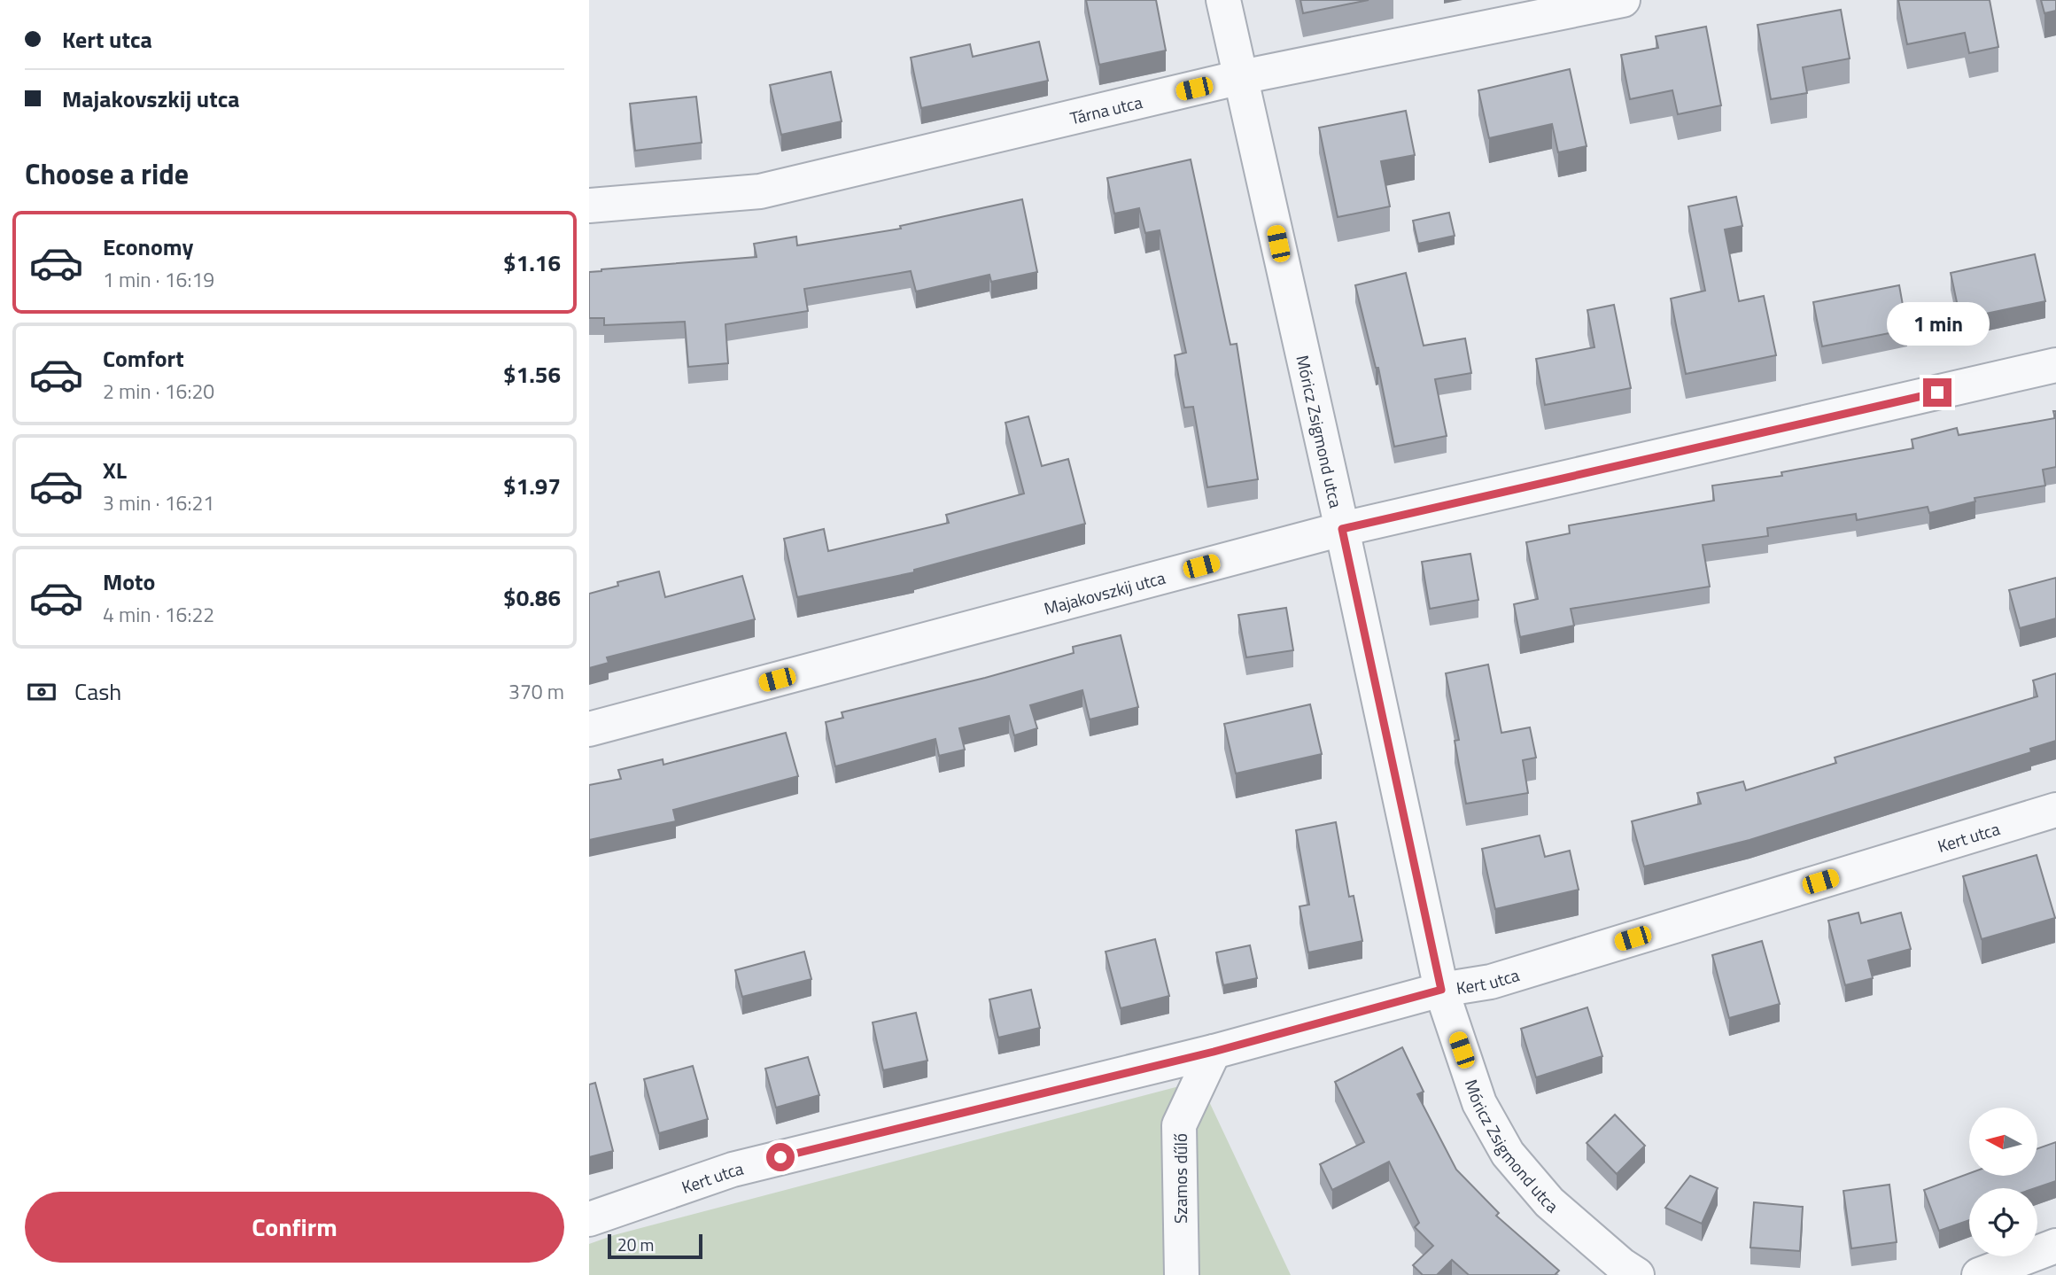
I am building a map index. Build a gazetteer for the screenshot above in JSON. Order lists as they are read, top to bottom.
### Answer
{
  "streets": {
    "street": [
      "Tárna utca",
      "Móricz Zsigmond utca",
      "Majakovszkij utca",
      "Kert utca",
      "Szamos dűlő"
    ]
  },
  "crossings": [
    ["Tárna utca", "Móricz Zsigmond utca"],
    ["Móricz Zsigmond utca", "Majakovszkij utca"],
    ["Móricz Zsigmond utca", "Kert utca"],
    ["Kert utca", "Szamos dűlő"]
  ],
  "scale_bar": "20 m",
  "north": "left",
  "page": {
    "banner": ["Kert utca", "Majakovszkij utca"],
    "heading": "Choose a ride",
    "list": [
      {
        "name": "Economy",
        "note": "1 min · 16:19",
        "value": "$1.16"
      },
      {
        "name": "Comfort",
        "note": "2 min · 16:20",
        "value": "$1.56"
      },
      {
        "name": "XL",
        "note": "3 min · 16:21",
        "value": "$1.97"
      },
      {
        "name": "Moto",
        "note": "4 min · 16:22",
        "value": "$0.86"
      }
    ],
    "bubble": "1 min",
    "pay": ["Cash", "370 m"],
    "buttons": "Confirm",
    "scale": "20 m"
  }
}
